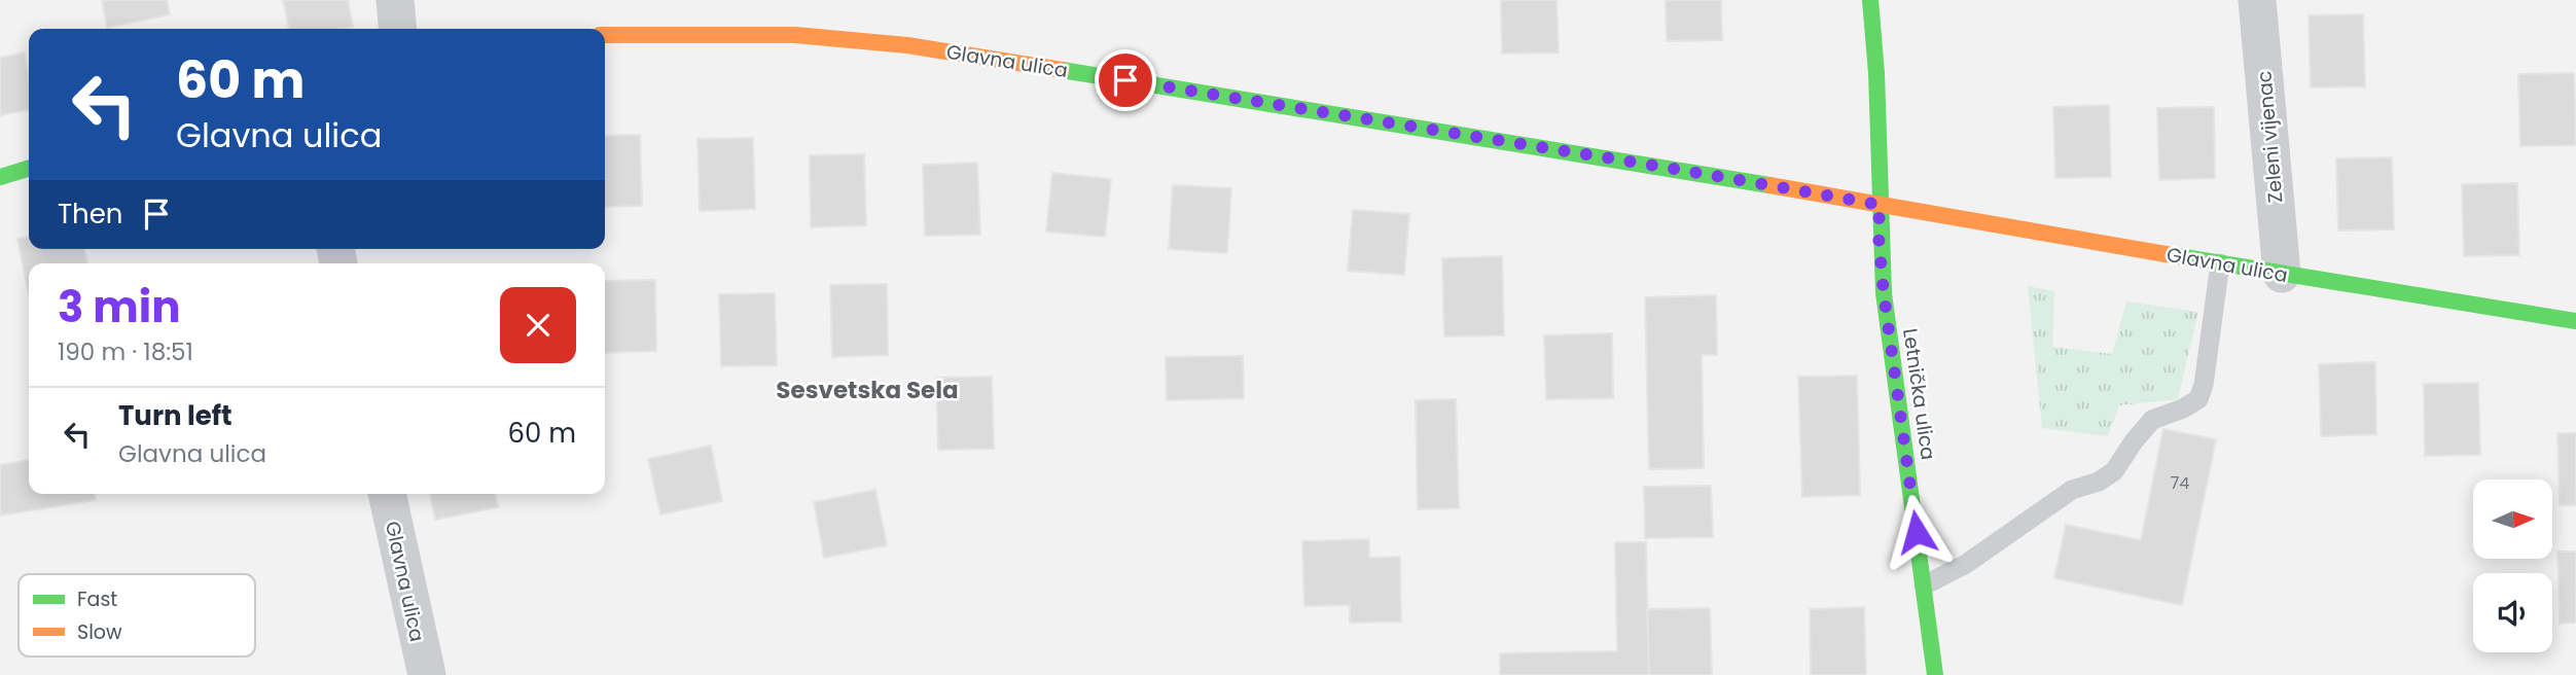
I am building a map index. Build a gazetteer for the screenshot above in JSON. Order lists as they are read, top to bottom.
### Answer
{
  "streets": {
    "street": ["Glavna ulica", "Zeleni vijenac", "Letnička ulica"]
  },
  "crossings": [
    ["Glavna ulica", "Zeleni vijenac"],
    ["Glavna ulica", "Letnička ulica"]
  ],
  "districts": ["Sesvetska Sela"],
  "house_numbers": ["74"],
  "legend": ["Fast", "Slow"],
  "north": "right",
  "page": {
    "turn": ["60 m", "Glavna ulica"],
    "then": "Then",
    "heading": ["3 min", "190 m · 18:51"],
    "list": [
      {
        "name": "Turn left",
        "note": "Glavna ulica",
        "value": "60 m"
      }
    ]
  }
}
